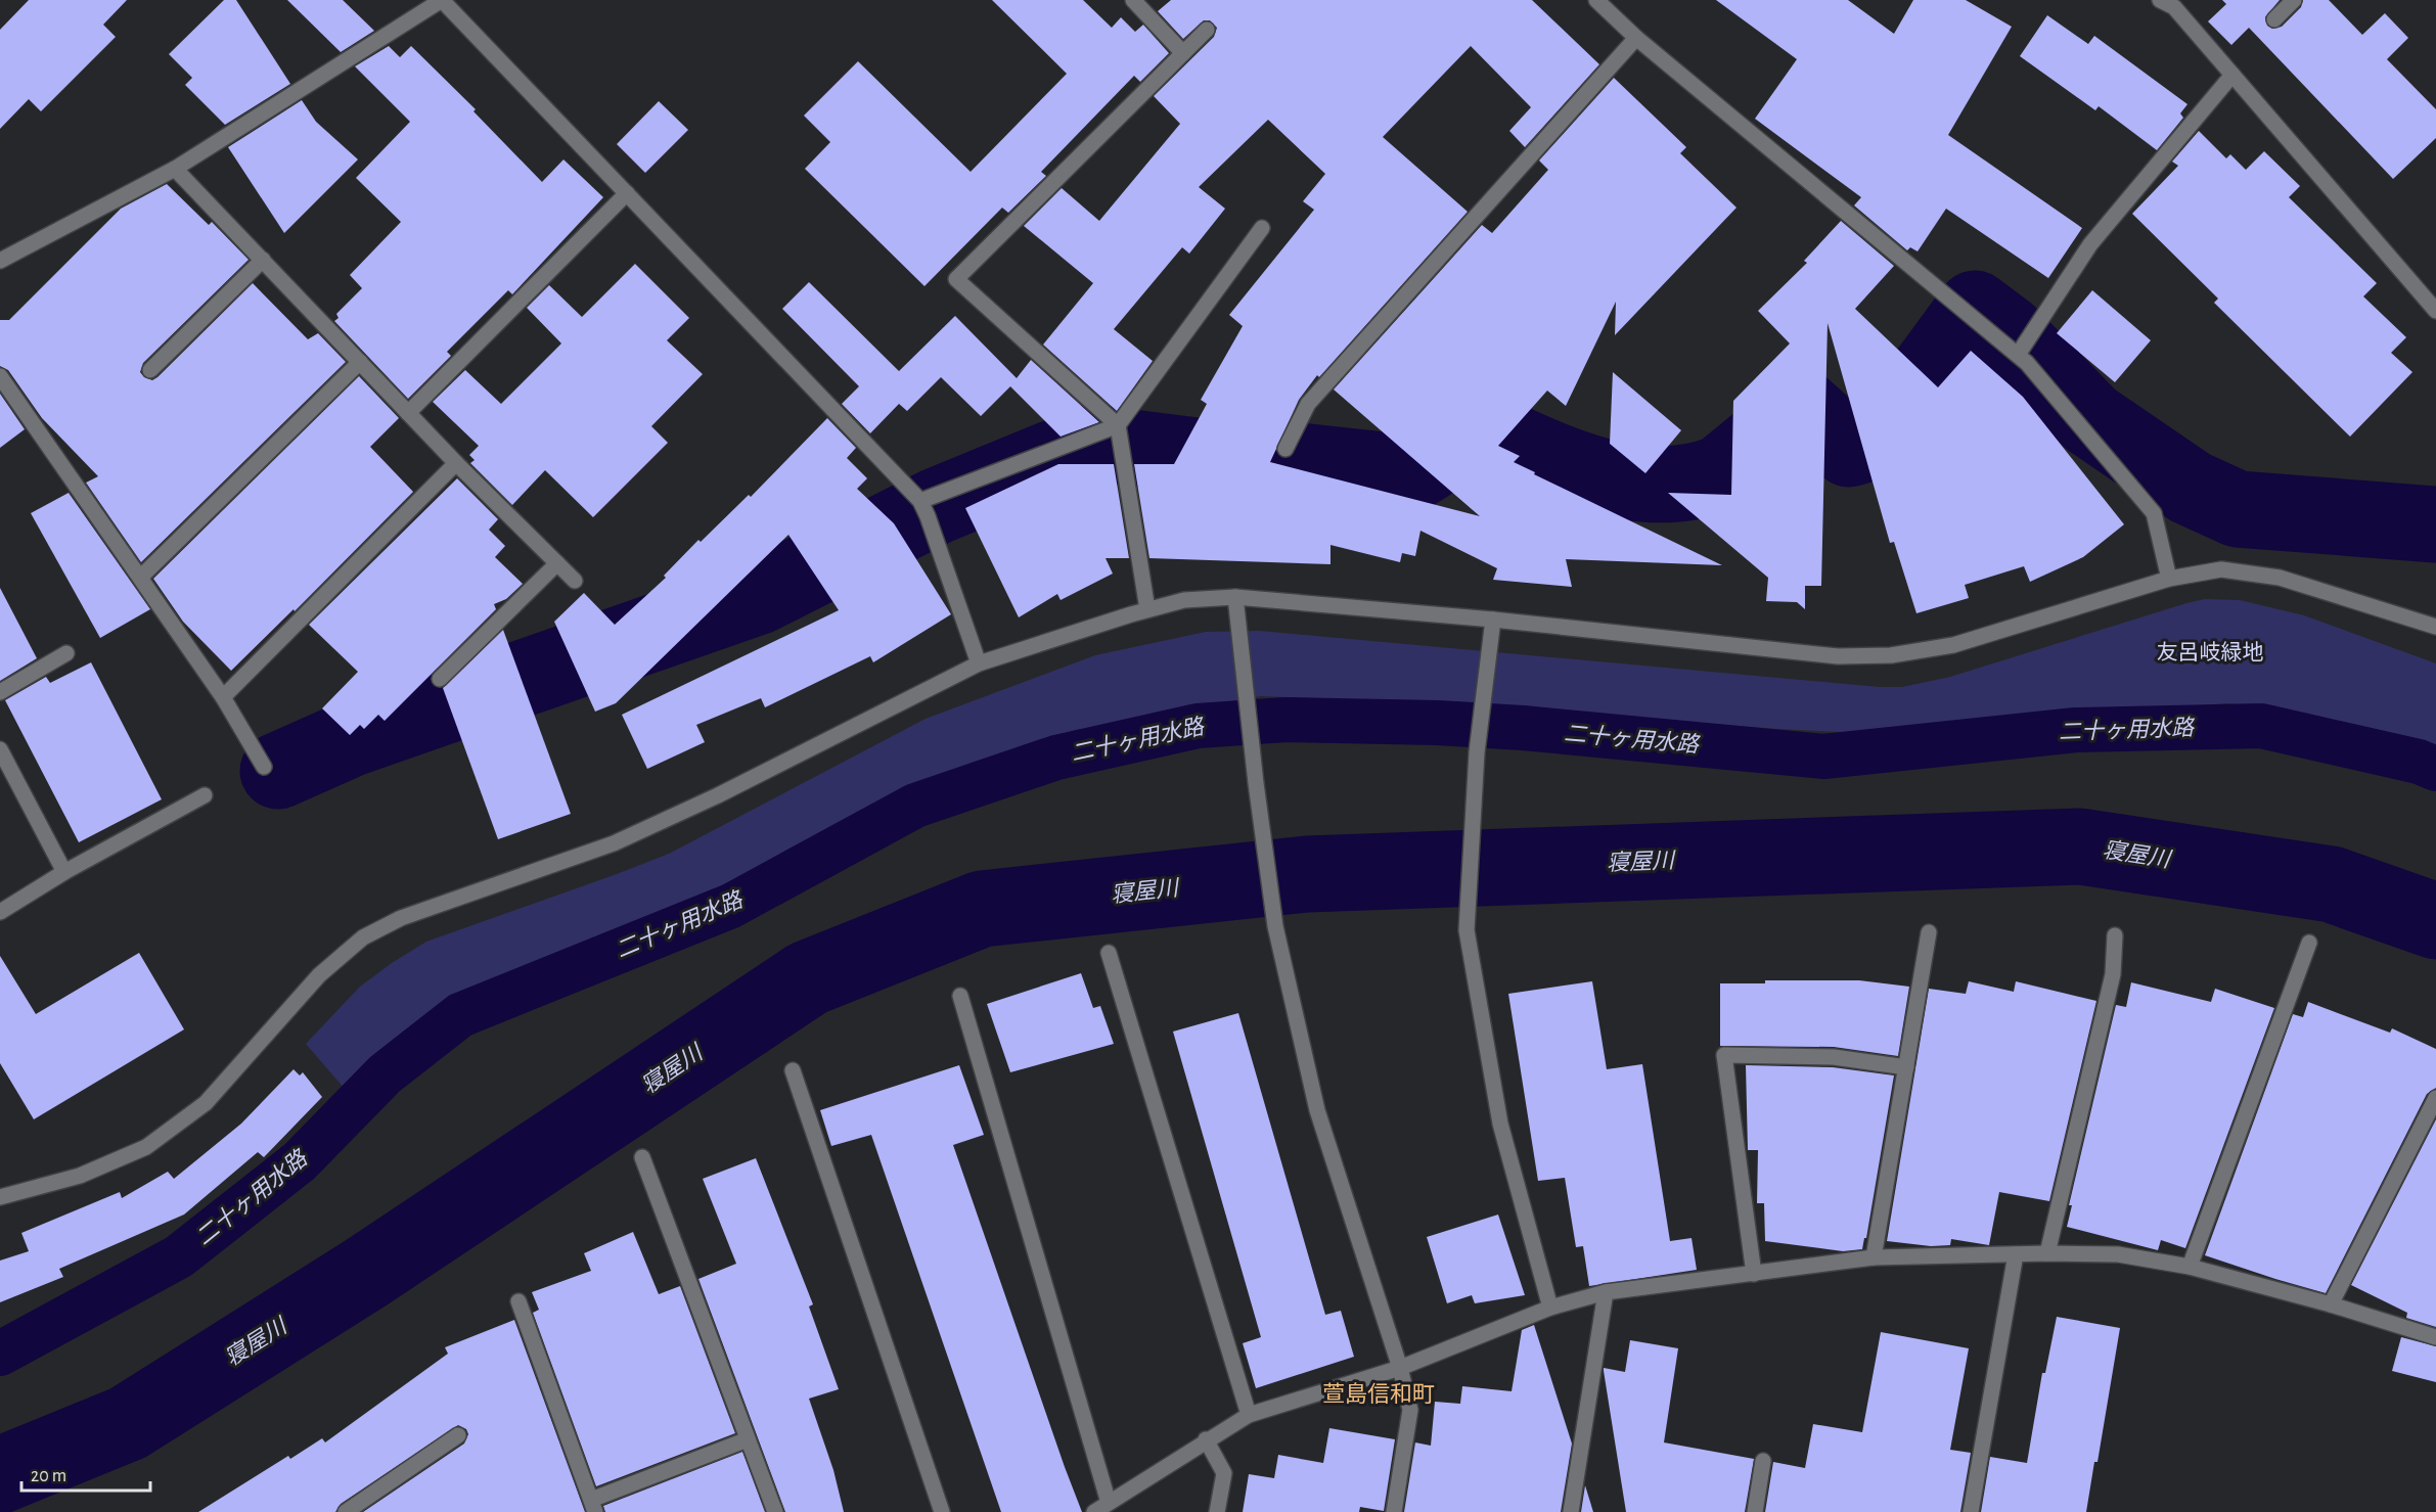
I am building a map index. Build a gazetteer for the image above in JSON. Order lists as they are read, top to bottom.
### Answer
{
  "districts": ["萱島信和町"],
  "water": ["二十ヶ用水路", "寝屋川"],
  "parks": ["友呂岐緑地"],
  "scale_bar": "20 m"
}
